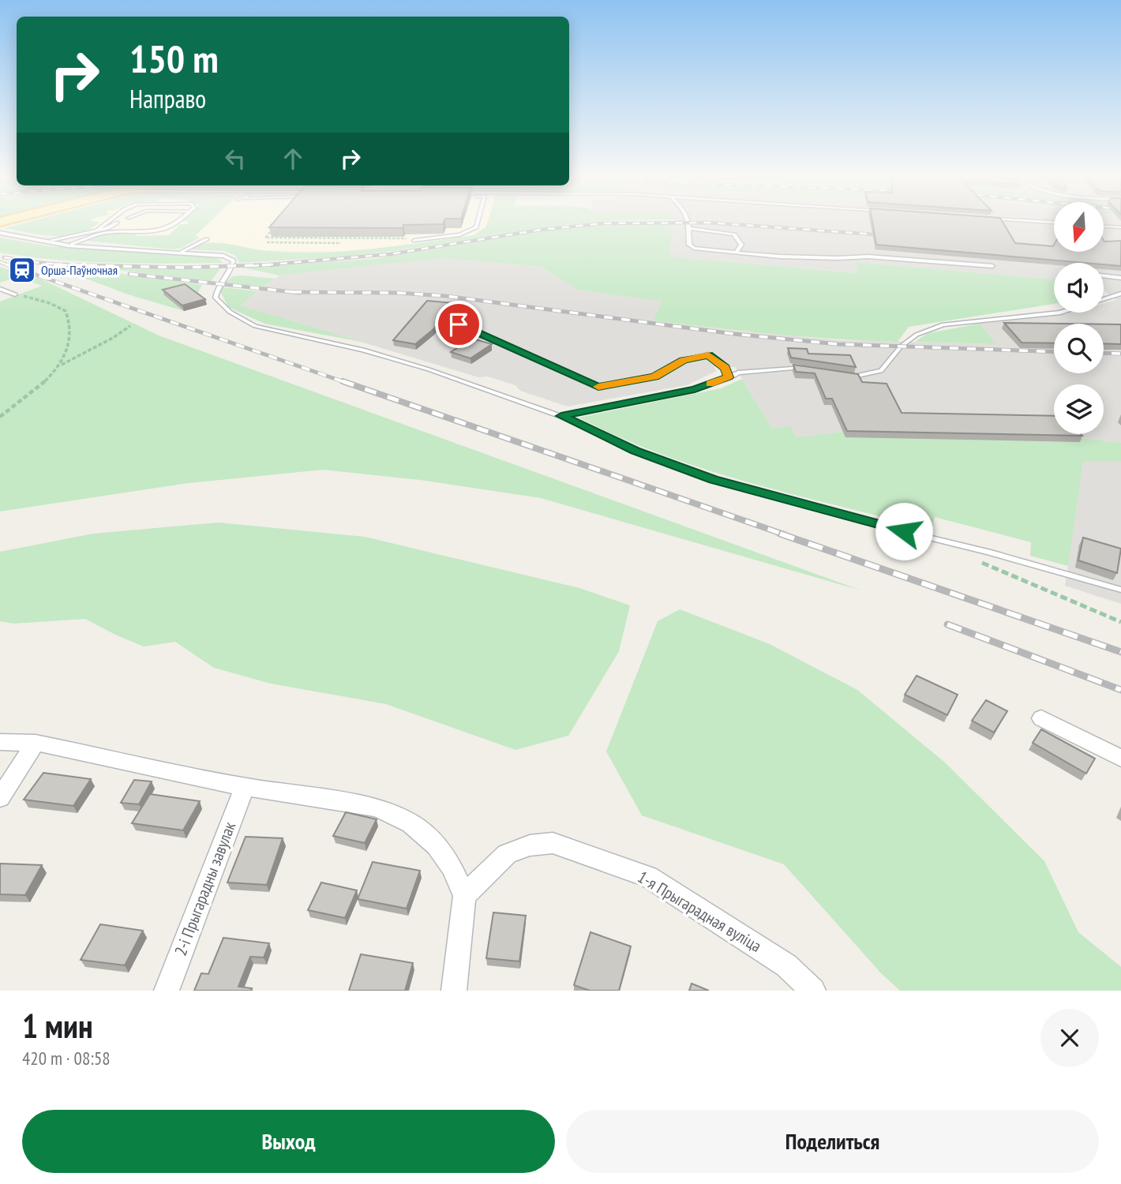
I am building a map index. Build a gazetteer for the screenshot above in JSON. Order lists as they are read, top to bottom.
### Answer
{
  "streets": {
    "street": ["2-і Прыгарадны завулак", "1-я Прыгарадная вуліца"]
  },
  "places": {
    "station": ["Орша-Паўночная"]
  },
  "north": "bottom",
  "page": {
    "turn": ["150 m", "Направо"],
    "heading": ["1 мин", "420 m · 08:58"],
    "buttons": ["Выход", "Поделиться"]
  }
}
